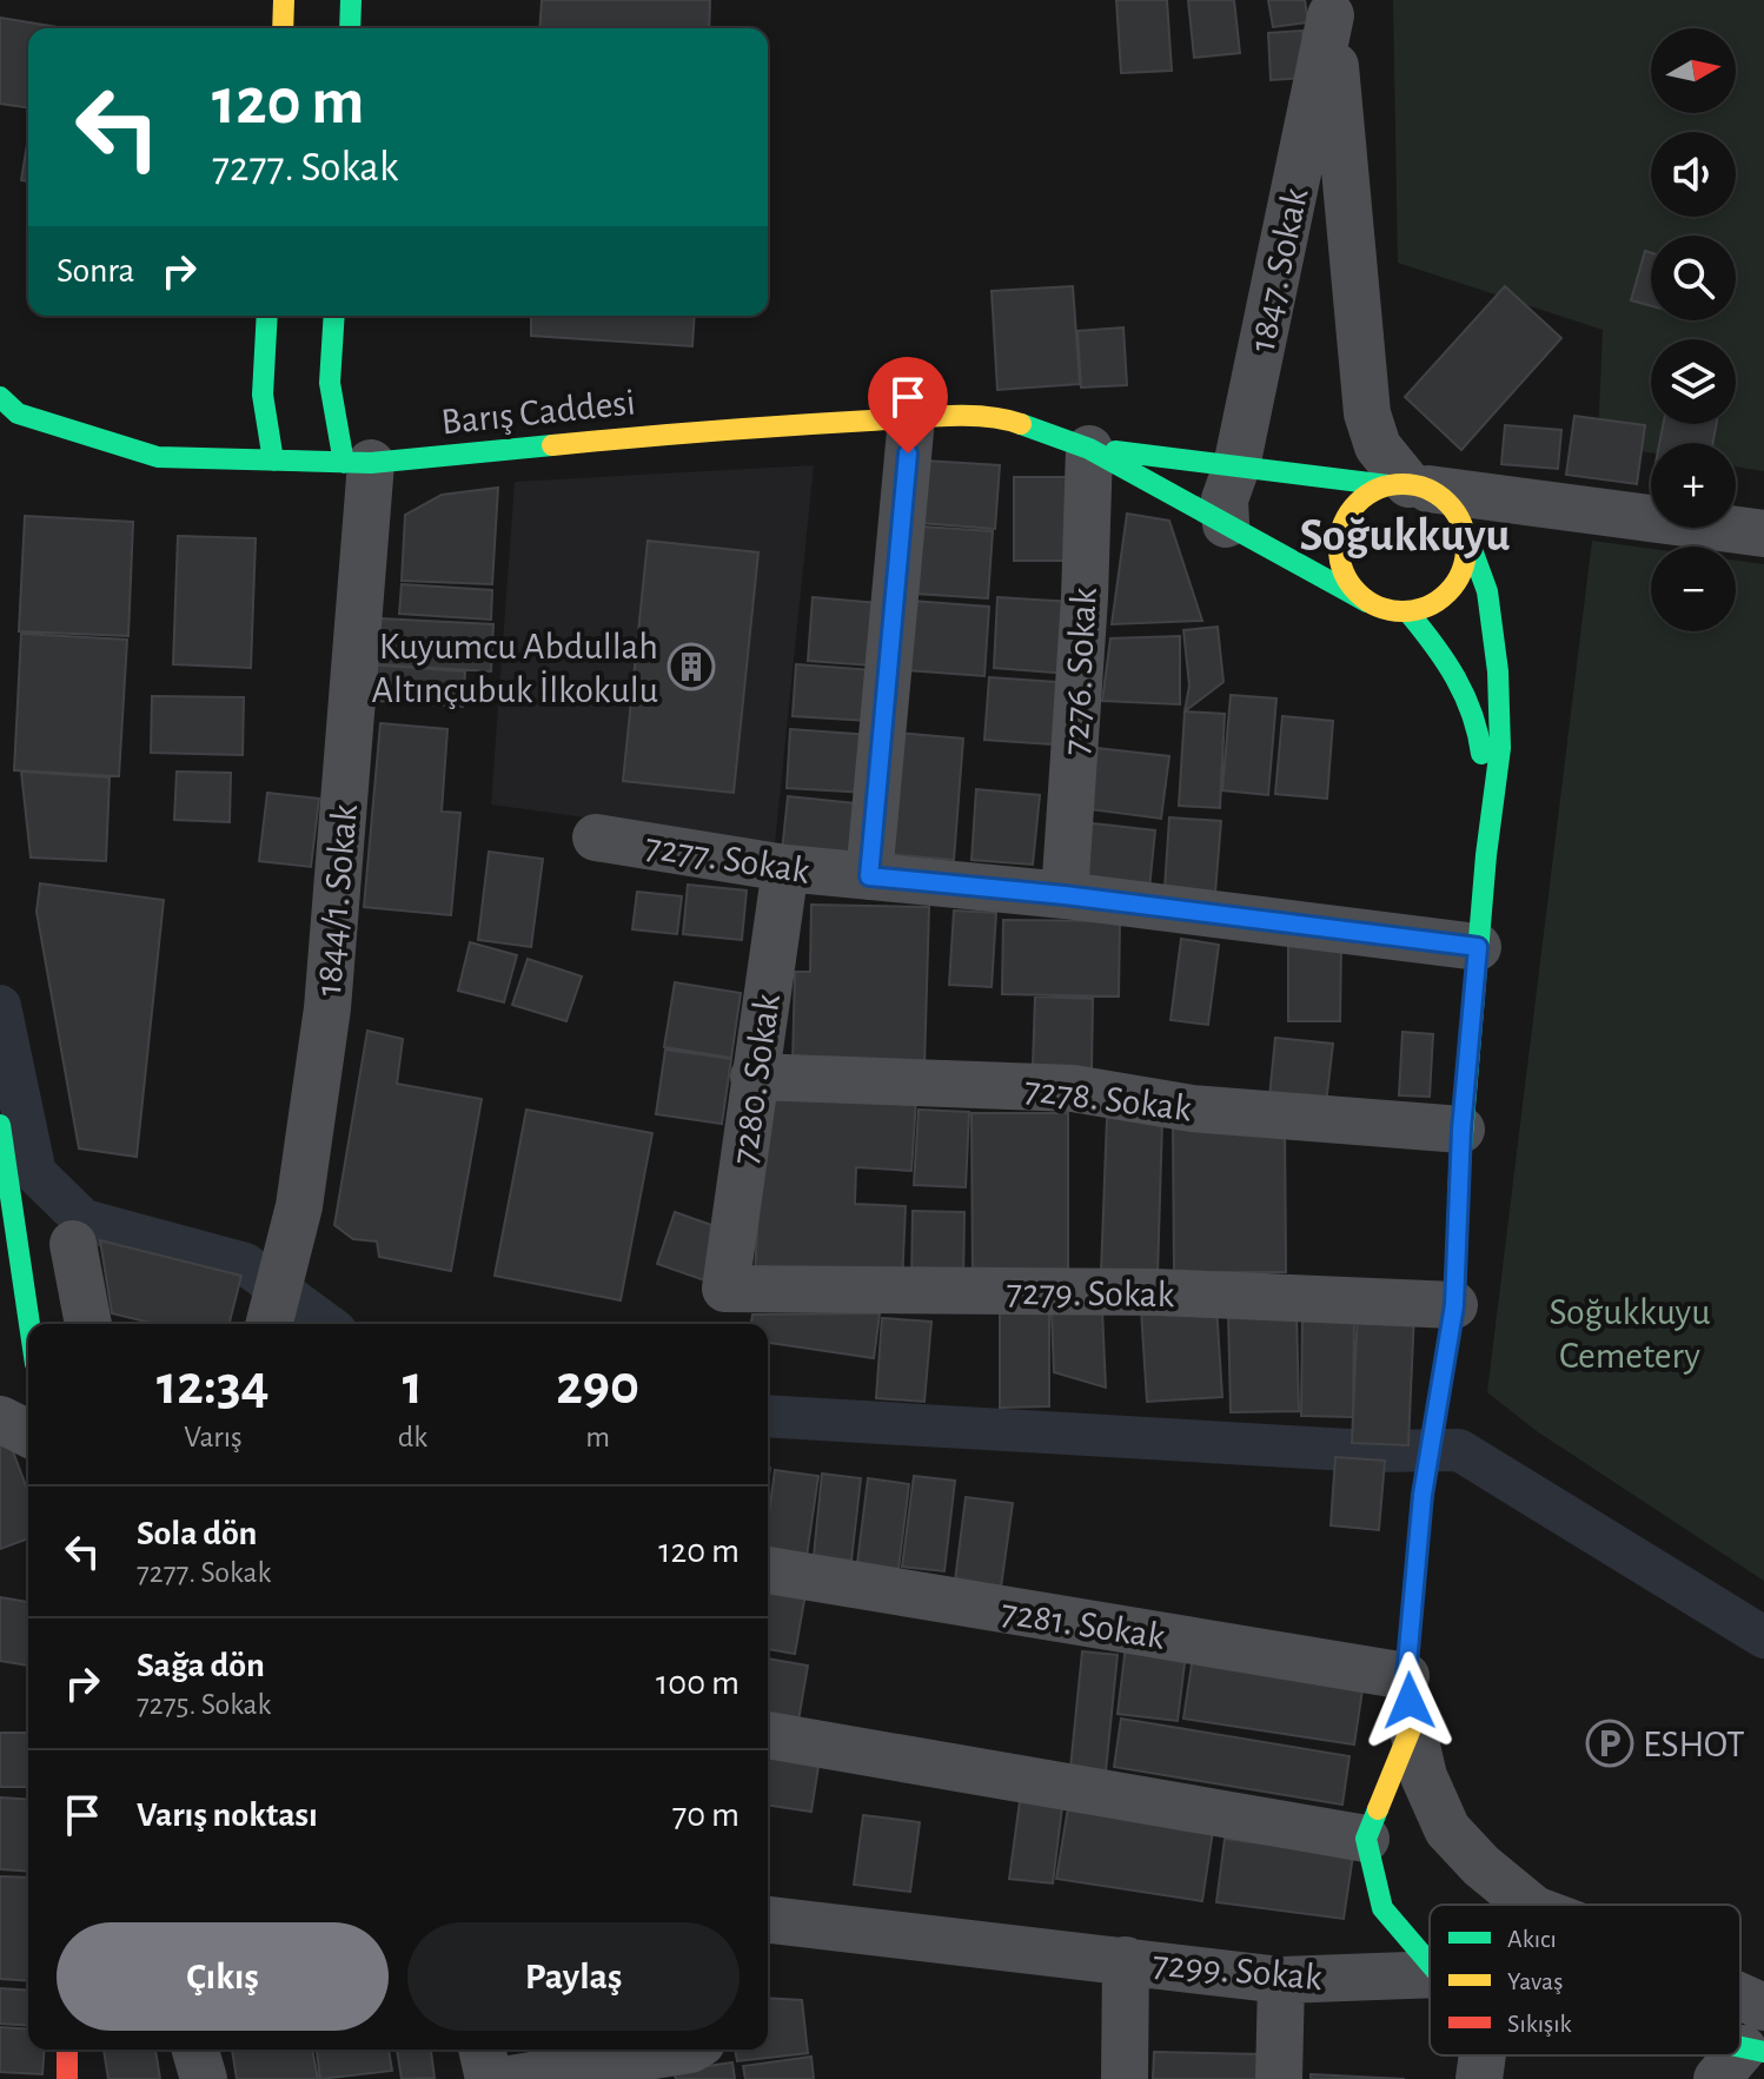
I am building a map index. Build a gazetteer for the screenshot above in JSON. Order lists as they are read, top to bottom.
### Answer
{
  "streets": {
    "main road": ["Barış Caddesi"],
    "street": [
      "1847. Sokak",
      "7276. Sokak",
      "7277. Sokak",
      "1844/1. Sokak",
      "7280. Sokak",
      "7278. Sokak",
      "7279. Sokak",
      "7281. Sokak",
      "7299. Sokak"
    ]
  },
  "crossings": [
    ["Barış Caddesi", "7276. Sokak"],
    ["Barış Caddesi", "1844/1. Sokak"],
    ["7276. Sokak", "7277. Sokak"],
    ["7277. Sokak", "7280. Sokak"],
    ["7280. Sokak", "7278. Sokak"],
    ["7280. Sokak", "7279. Sokak"]
  ],
  "districts": ["Soğukkuyu"],
  "parks": ["Soğukkuyu Cemetery"],
  "places": {
    "building": ["Kuyumcu Abdullah Altınçubuk İlkokulu"],
    "parking": ["ESHOT"]
  },
  "legend": ["Akıcı", "Yavaş", "Sıkışık"],
  "north": "right",
  "page": {
    "map_buttons": ["+", "−"],
    "turn": ["120 m", "7277. Sokak"],
    "then": "Sonra",
    "eta": [
      "12:34",
      "Varış",
      "1",
      "dk",
      "290",
      "m"
    ],
    "list": [
      {
        "name": "Sola dön",
        "note": "7277. Sokak",
        "value": "120 m"
      },
      {
        "name": "Sağa dön",
        "note": "7275. Sokak",
        "value": "100 m"
      },
      {
        "name": "Varış noktası",
        "value": "70 m"
      }
    ],
    "buttons": ["Çıkış", "Paylaş"]
  }
}
